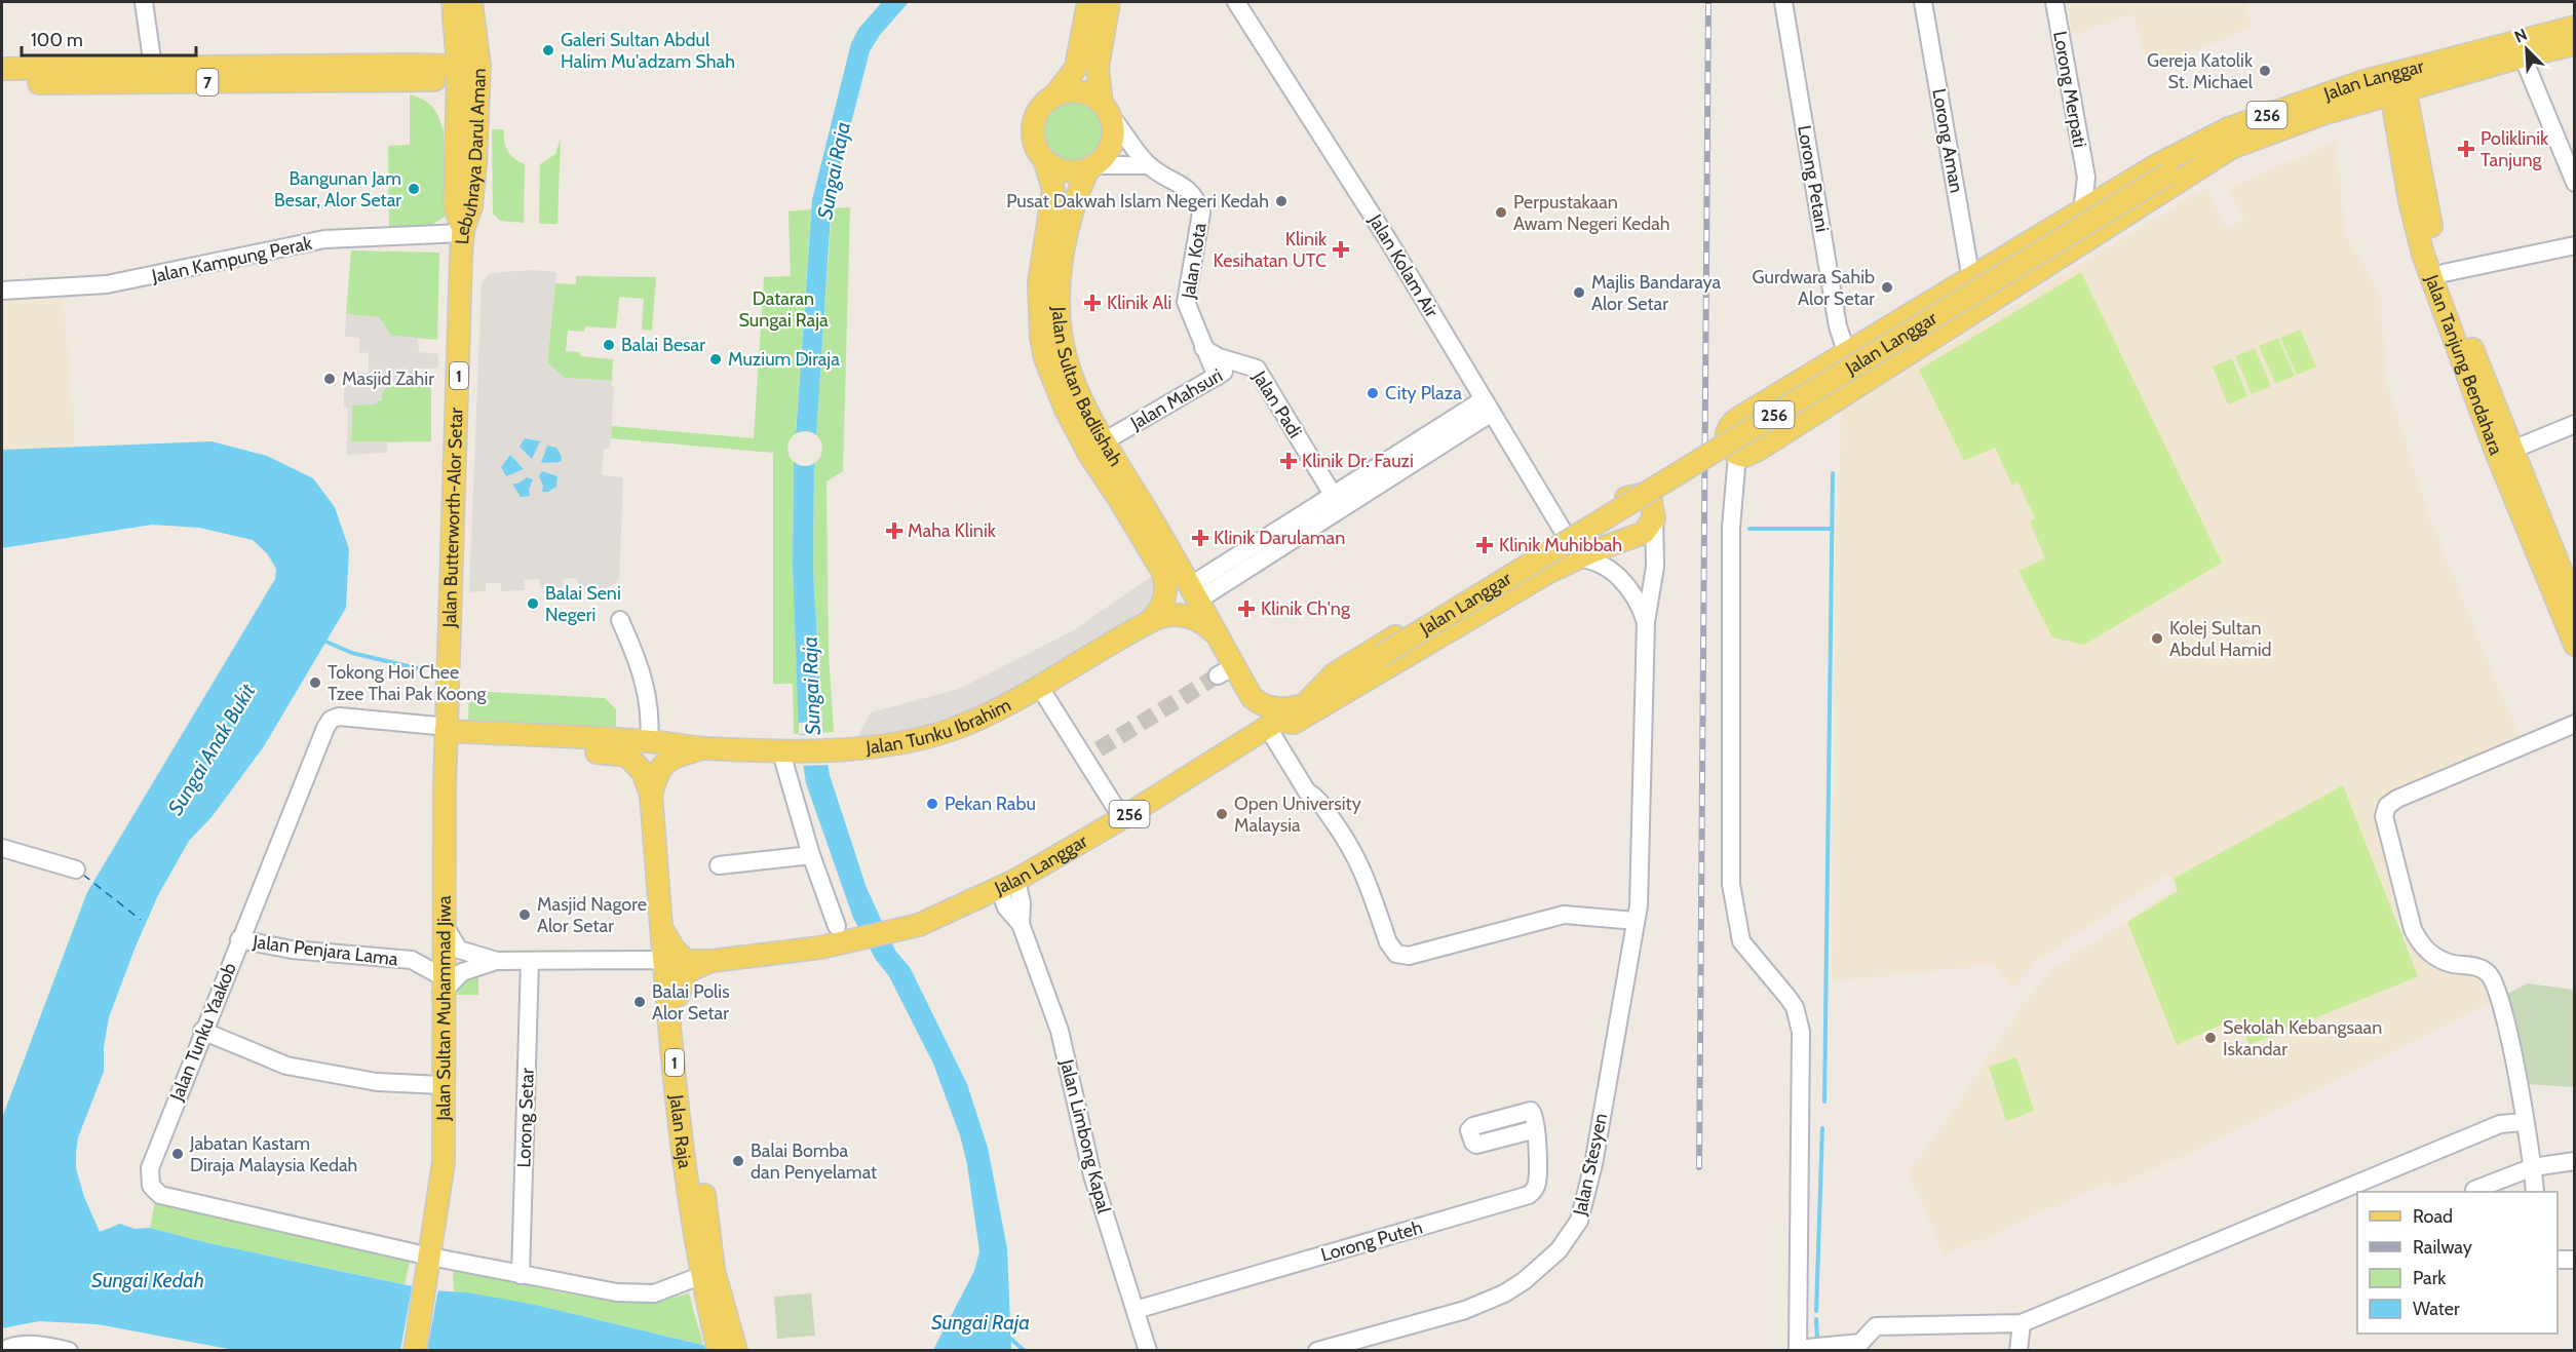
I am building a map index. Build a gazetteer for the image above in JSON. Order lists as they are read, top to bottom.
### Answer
{
  "streets": {
    "main road": [
      "Jalan Langgar",
      "7",
      "256",
      "Lebuhraya Darul Aman",
      "Jalan Tanjung Bendahara",
      "1",
      "Jalan Sultan Badlishah",
      "Jalan Butterworth-Alor Setar",
      "Jalan Tunku Ibrahim",
      "Jalan Sultan Muhammad Jiwa",
      "Jalan Raja"
    ],
    "street": [
      "Lorong Merpati",
      "Lorong Aman",
      "Lorong Petani",
      "Jalan Kampung Perak",
      "Jalan Kota",
      "Jalan Kolam Air",
      "Jalan Mahsuri",
      "Jalan Padi",
      "Jalan Penjara Lama",
      "Jalan Tunku Yaakob",
      "Lorong Setar",
      "Jalan Limbong Kapal",
      "Jalan Stesyen",
      "Lorong Puteh"
    ]
  },
  "crossings": [
    ["Jalan Langgar", "Jalan Tanjung Bendahara"],
    ["Jalan Langgar", "1"],
    ["Jalan Langgar", "Jalan Raja"],
    ["Jalan Langgar", "Jalan Limbong Kapal"],
    ["7", "Lebuhraya Darul Aman"],
    ["Lebuhraya Darul Aman", "Jalan Kampung Perak"],
    ["Lebuhraya Darul Aman", "Jalan Butterworth-Alor Setar"],
    ["Jalan Kampung Perak", "Jalan Butterworth-Alor Setar"],
    ["Jalan Kota", "Jalan Sultan Badlishah"],
    ["Jalan Kota", "Jalan Mahsuri"],
    ["1", "Jalan Butterworth-Alor Setar"],
    ["1", "Jalan Sultan Muhammad Jiwa"],
    ["1", "Jalan Tunku Yaakob"],
    ["1", "Jalan Raja"],
    ["Jalan Sultan Badlishah", "Jalan Mahsuri"],
    ["Jalan Sultan Badlishah", "Jalan Tunku Ibrahim"],
    ["Jalan Mahsuri", "Jalan Padi"],
    ["Jalan Butterworth-Alor Setar", "Jalan Sultan Muhammad Jiwa"],
    ["Jalan Butterworth-Alor Setar", "Jalan Tunku Yaakob"],
    ["Jalan Penjara Lama", "Jalan Sultan Muhammad Jiwa"],
    ["Jalan Penjara Lama", "Jalan Tunku Yaakob"],
    ["Jalan Sultan Muhammad Jiwa", "Jalan Tunku Yaakob"],
    ["Jalan Tunku Yaakob", "Lorong Setar"],
    ["Jalan Tunku Yaakob", "Jalan Raja"],
    ["Jalan Limbong Kapal", "Lorong Puteh"]
  ],
  "water": ["Sungai Raja", "Sungai Anak Bukit", "Sungai Kedah"],
  "parks": ["Dataran Sungai Raja"],
  "places": {
    "other": [
      "Galeri Sultan Abdul Halim Mu'adzam Shah",
      "Gereja Katolik St. Michael",
      "Bangunan Jam Besar, Alor Setar",
      "Pusat Dakwah Islam Negeri Kedah",
      "Perpustakaan Awam Negeri Kedah",
      "Gurdwara Sahib Alor Setar",
      "Majlis Bandaraya Alor Setar",
      "Balai Besar",
      "Muzium Diraja",
      "Masjid Zahir",
      "City Plaza",
      "Balai Seni Negeri",
      "Kolej Sultan Abdul Hamid",
      "Tokong Hoi Chee Tzee Thai Pak Koong",
      "Pekan Rabu",
      "Open University Malaysia",
      "Masjid Nagore Alor Setar",
      "Balai Polis Alor Setar",
      "Sekolah Kebangsaan Iskandar",
      "Jabatan Kastam Diraja Malaysia Kedah",
      "Balai Bomba dan Penyelamat"
    ],
    "health": [
      "Poliklinik Tanjung",
      "Klinik Kesihatan UTC",
      "Klinik Ali",
      "Klinik Dr. Fauzi",
      "Maha Klinik",
      "Klinik Darulaman",
      "Klinik Muhibbah",
      "Klinik Ch'ng"
    ]
  },
  "legend": [
    "Road",
    "Railway",
    "Park",
    "Water"
  ],
  "scale_bar": "100 m",
  "north": "top left"
}
